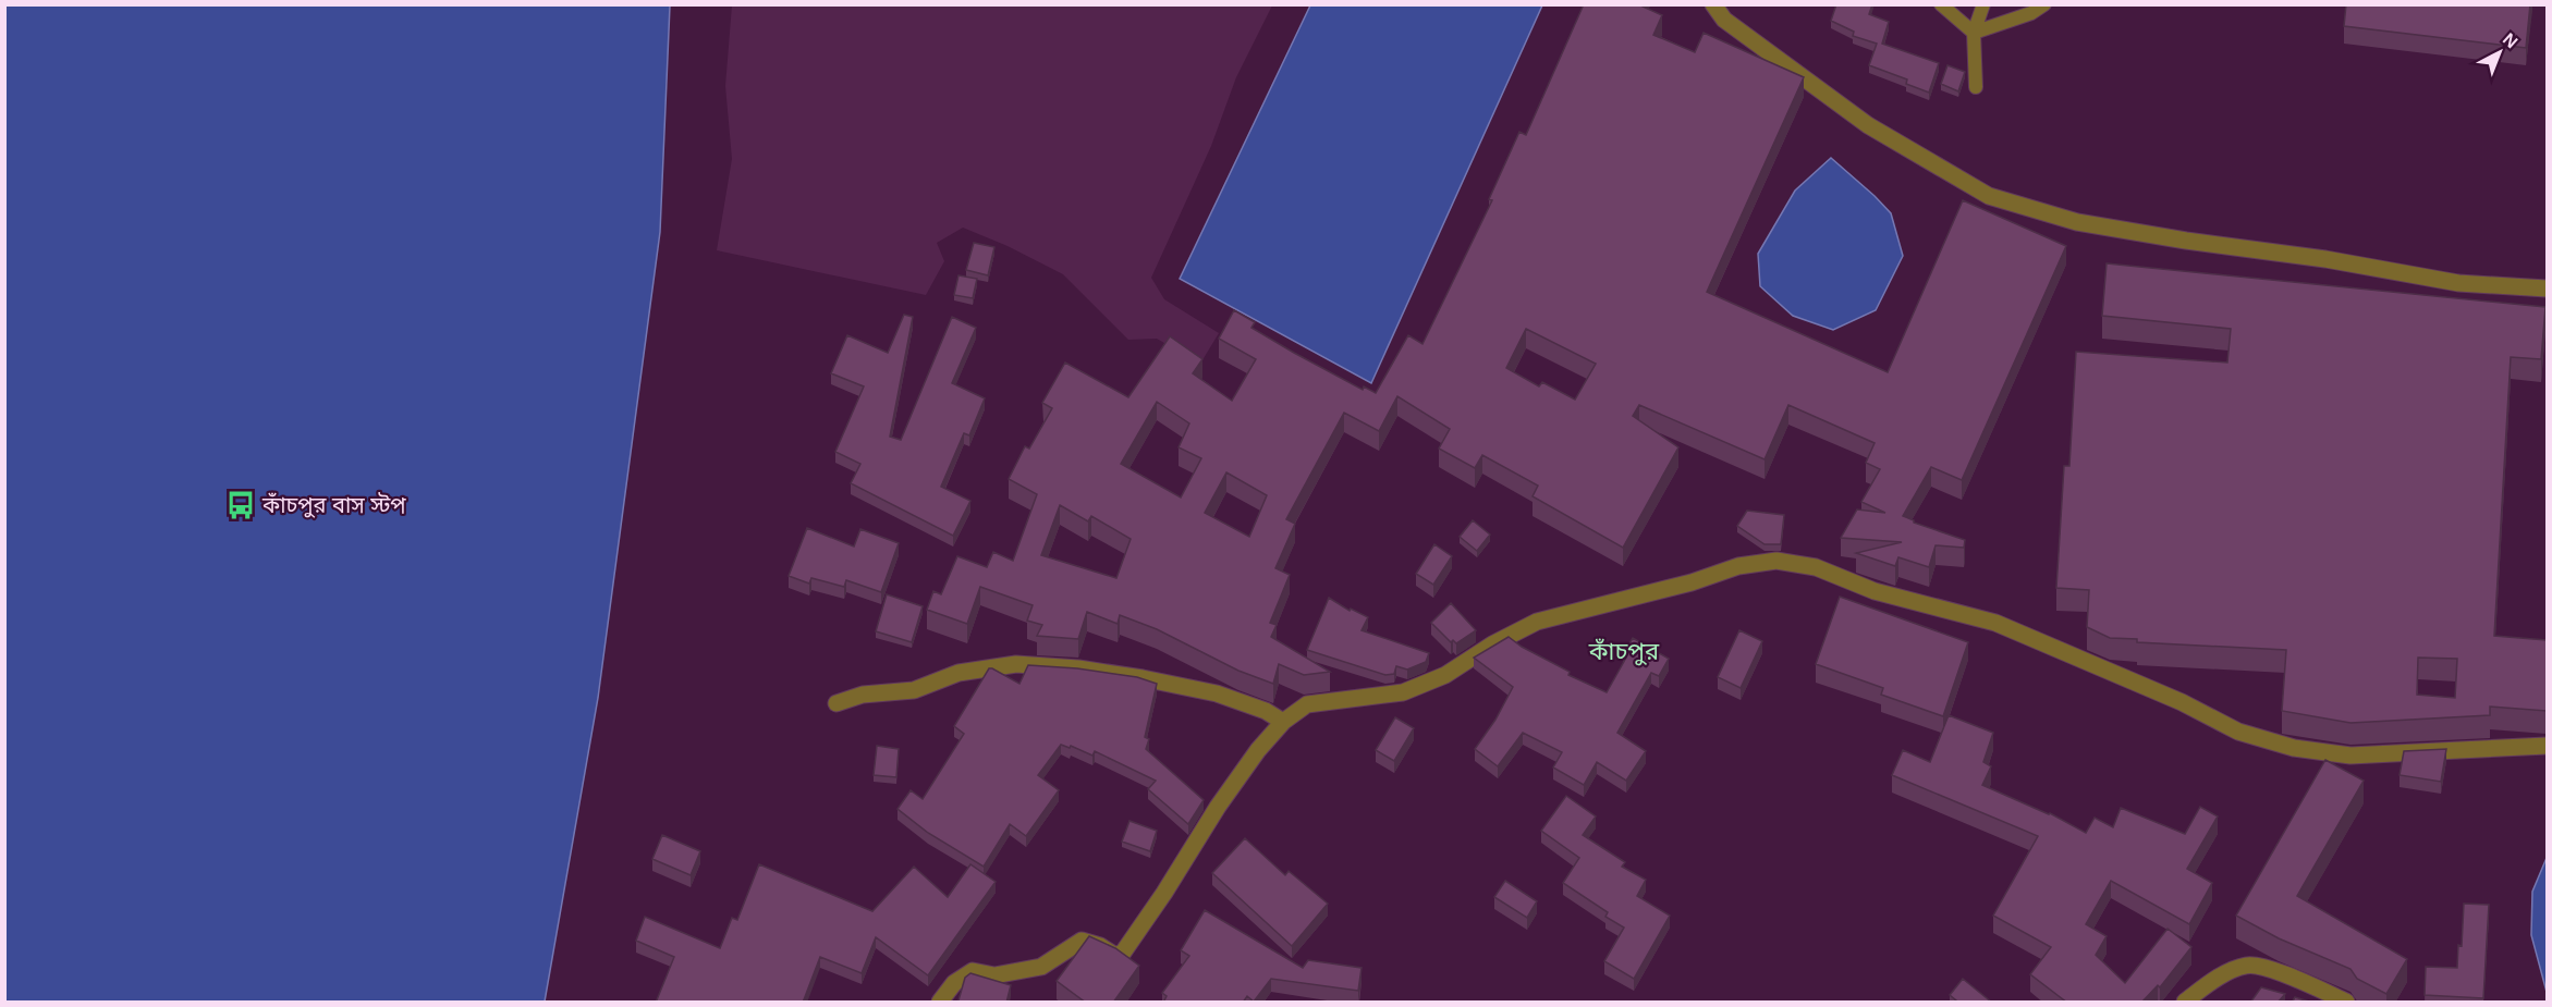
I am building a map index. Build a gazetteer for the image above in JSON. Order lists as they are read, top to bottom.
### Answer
{
  "districts": ["কাঁচপুর"],
  "places": {
    "bus stop": ["কাঁচপুর বাস স্টপ"]
  },
  "north": "top right"
}
